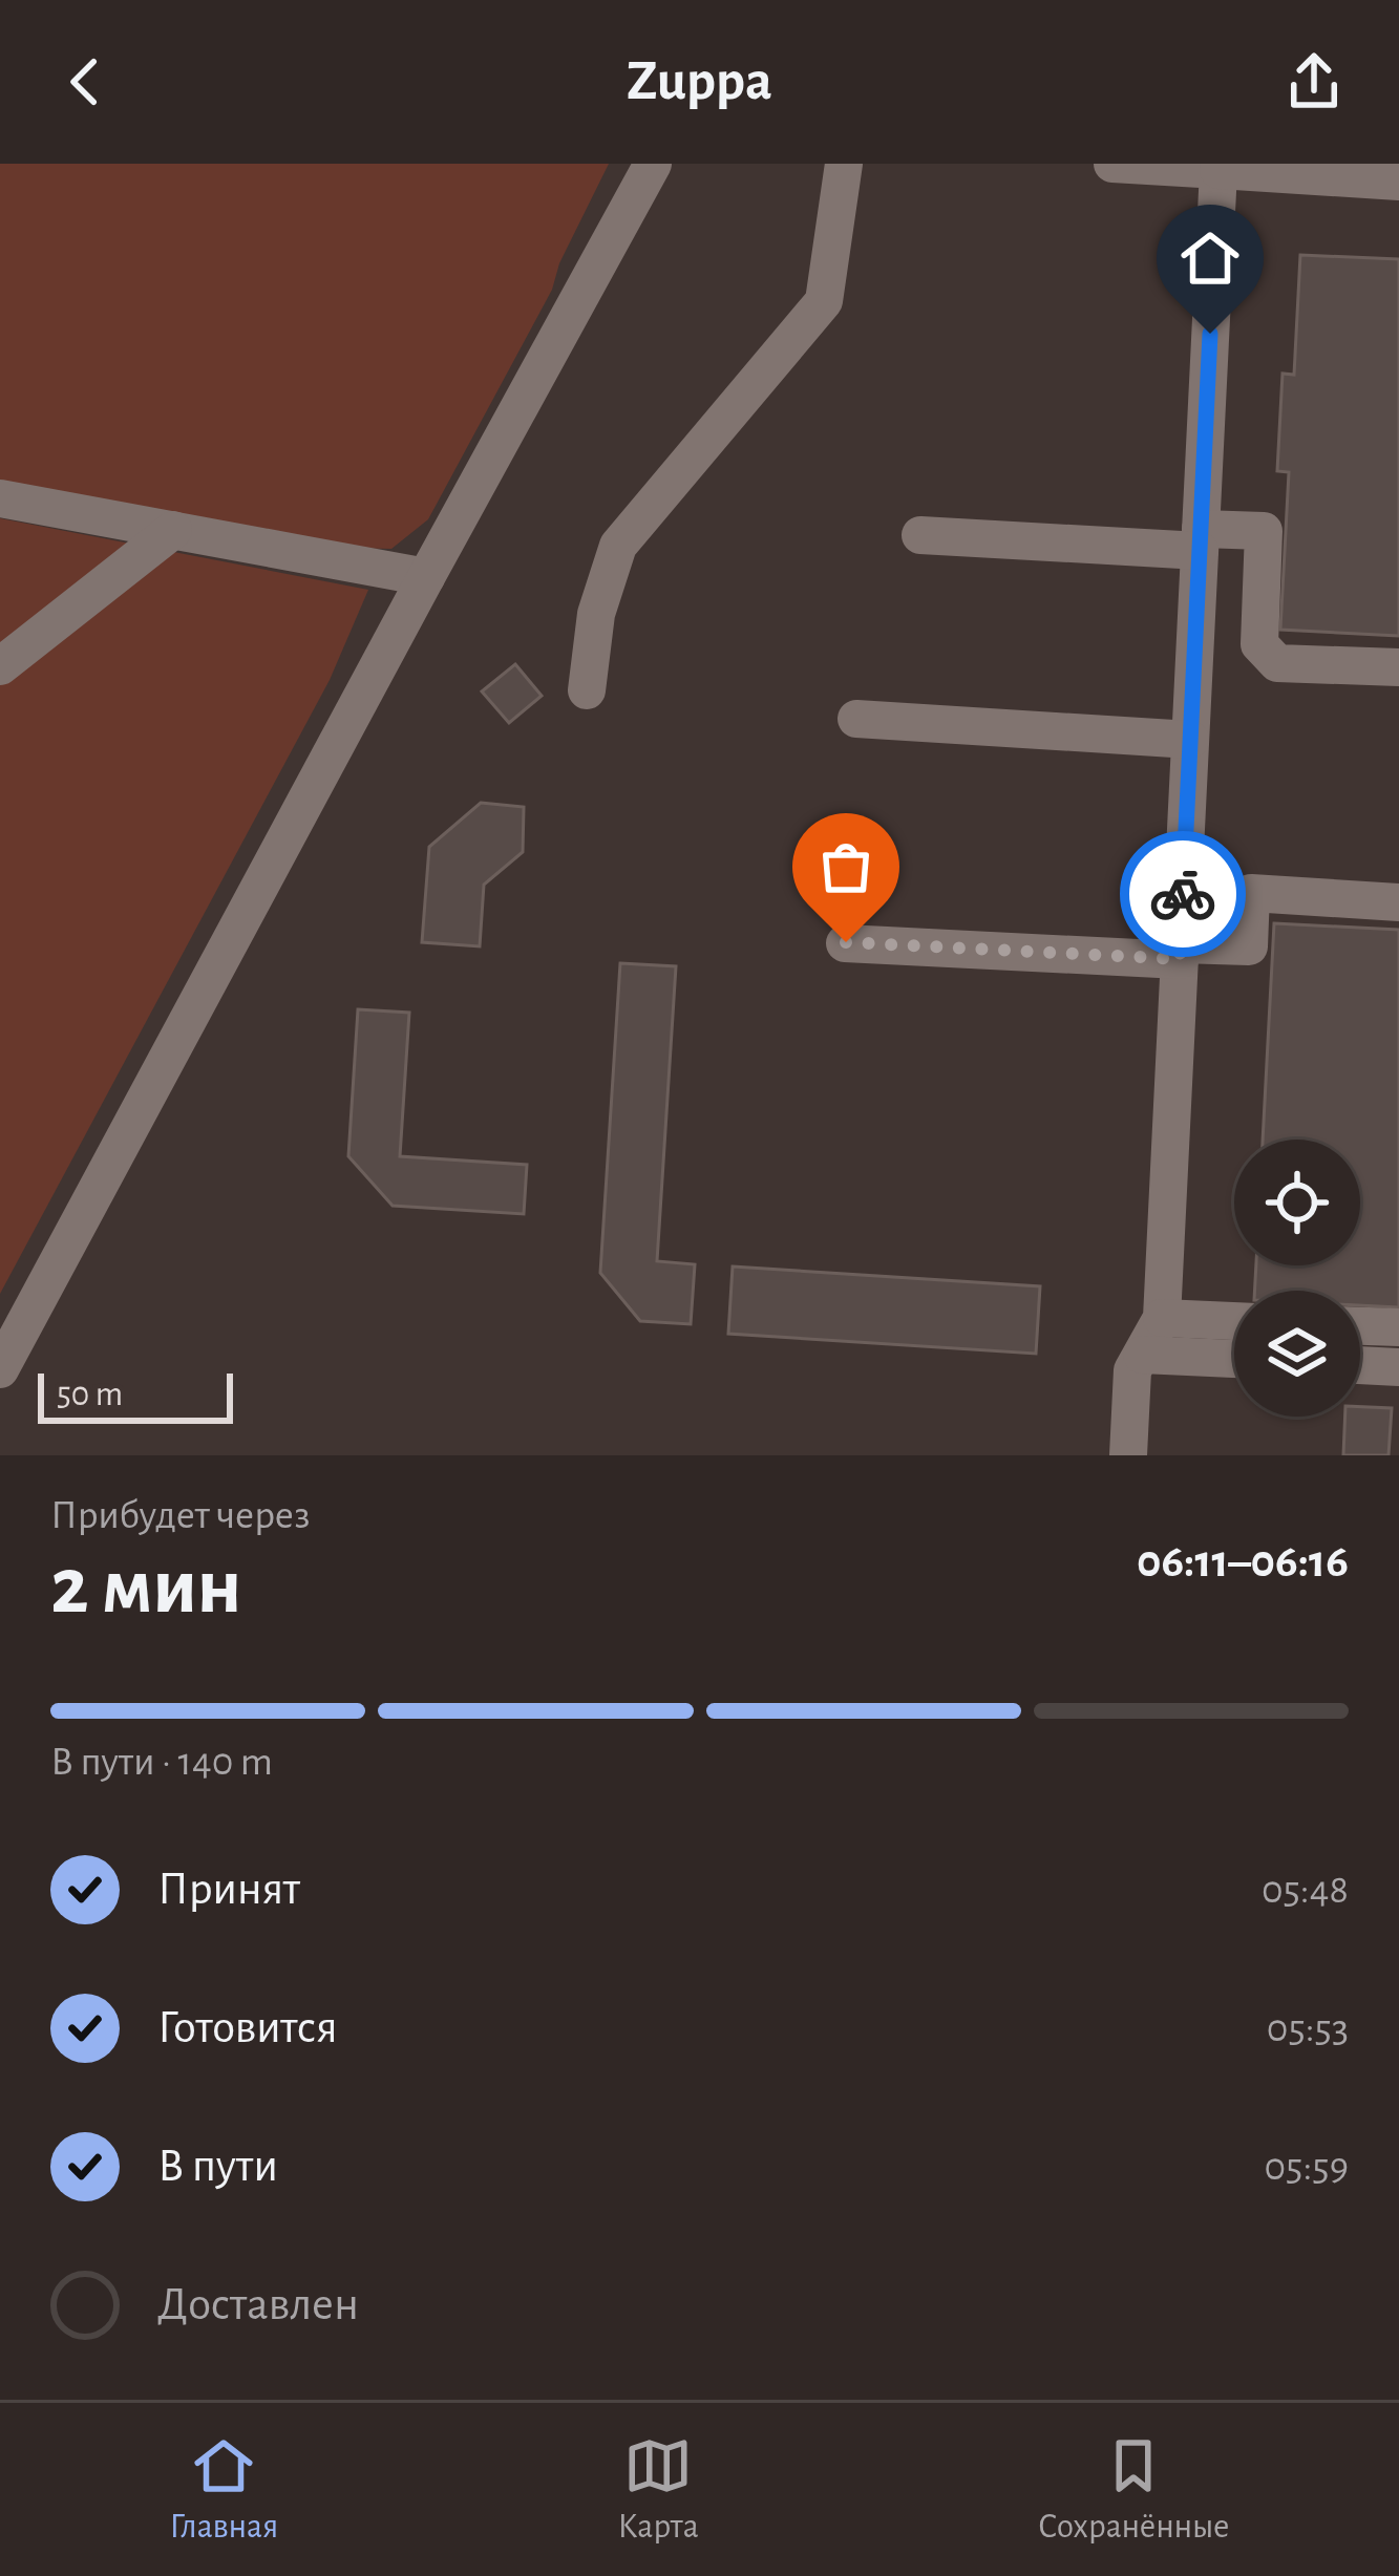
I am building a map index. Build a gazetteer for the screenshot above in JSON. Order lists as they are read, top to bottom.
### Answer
{
  "scale_bar": "50 m",
  "page": {
    "header": "Zuppa",
    "scale": "50 m",
    "heading": ["2 мин", "Прибудет через", "06:11–06:16"],
    "bar": "В пути · 140 m",
    "list": [
      ["Принят", "05:48"],
      ["Готовится", "05:53"],
      ["В пути", "05:59"],
      "Доставлен"
    ],
    "tabs": ["Главная", "Карта", "Сохранённые"]
  }
}
